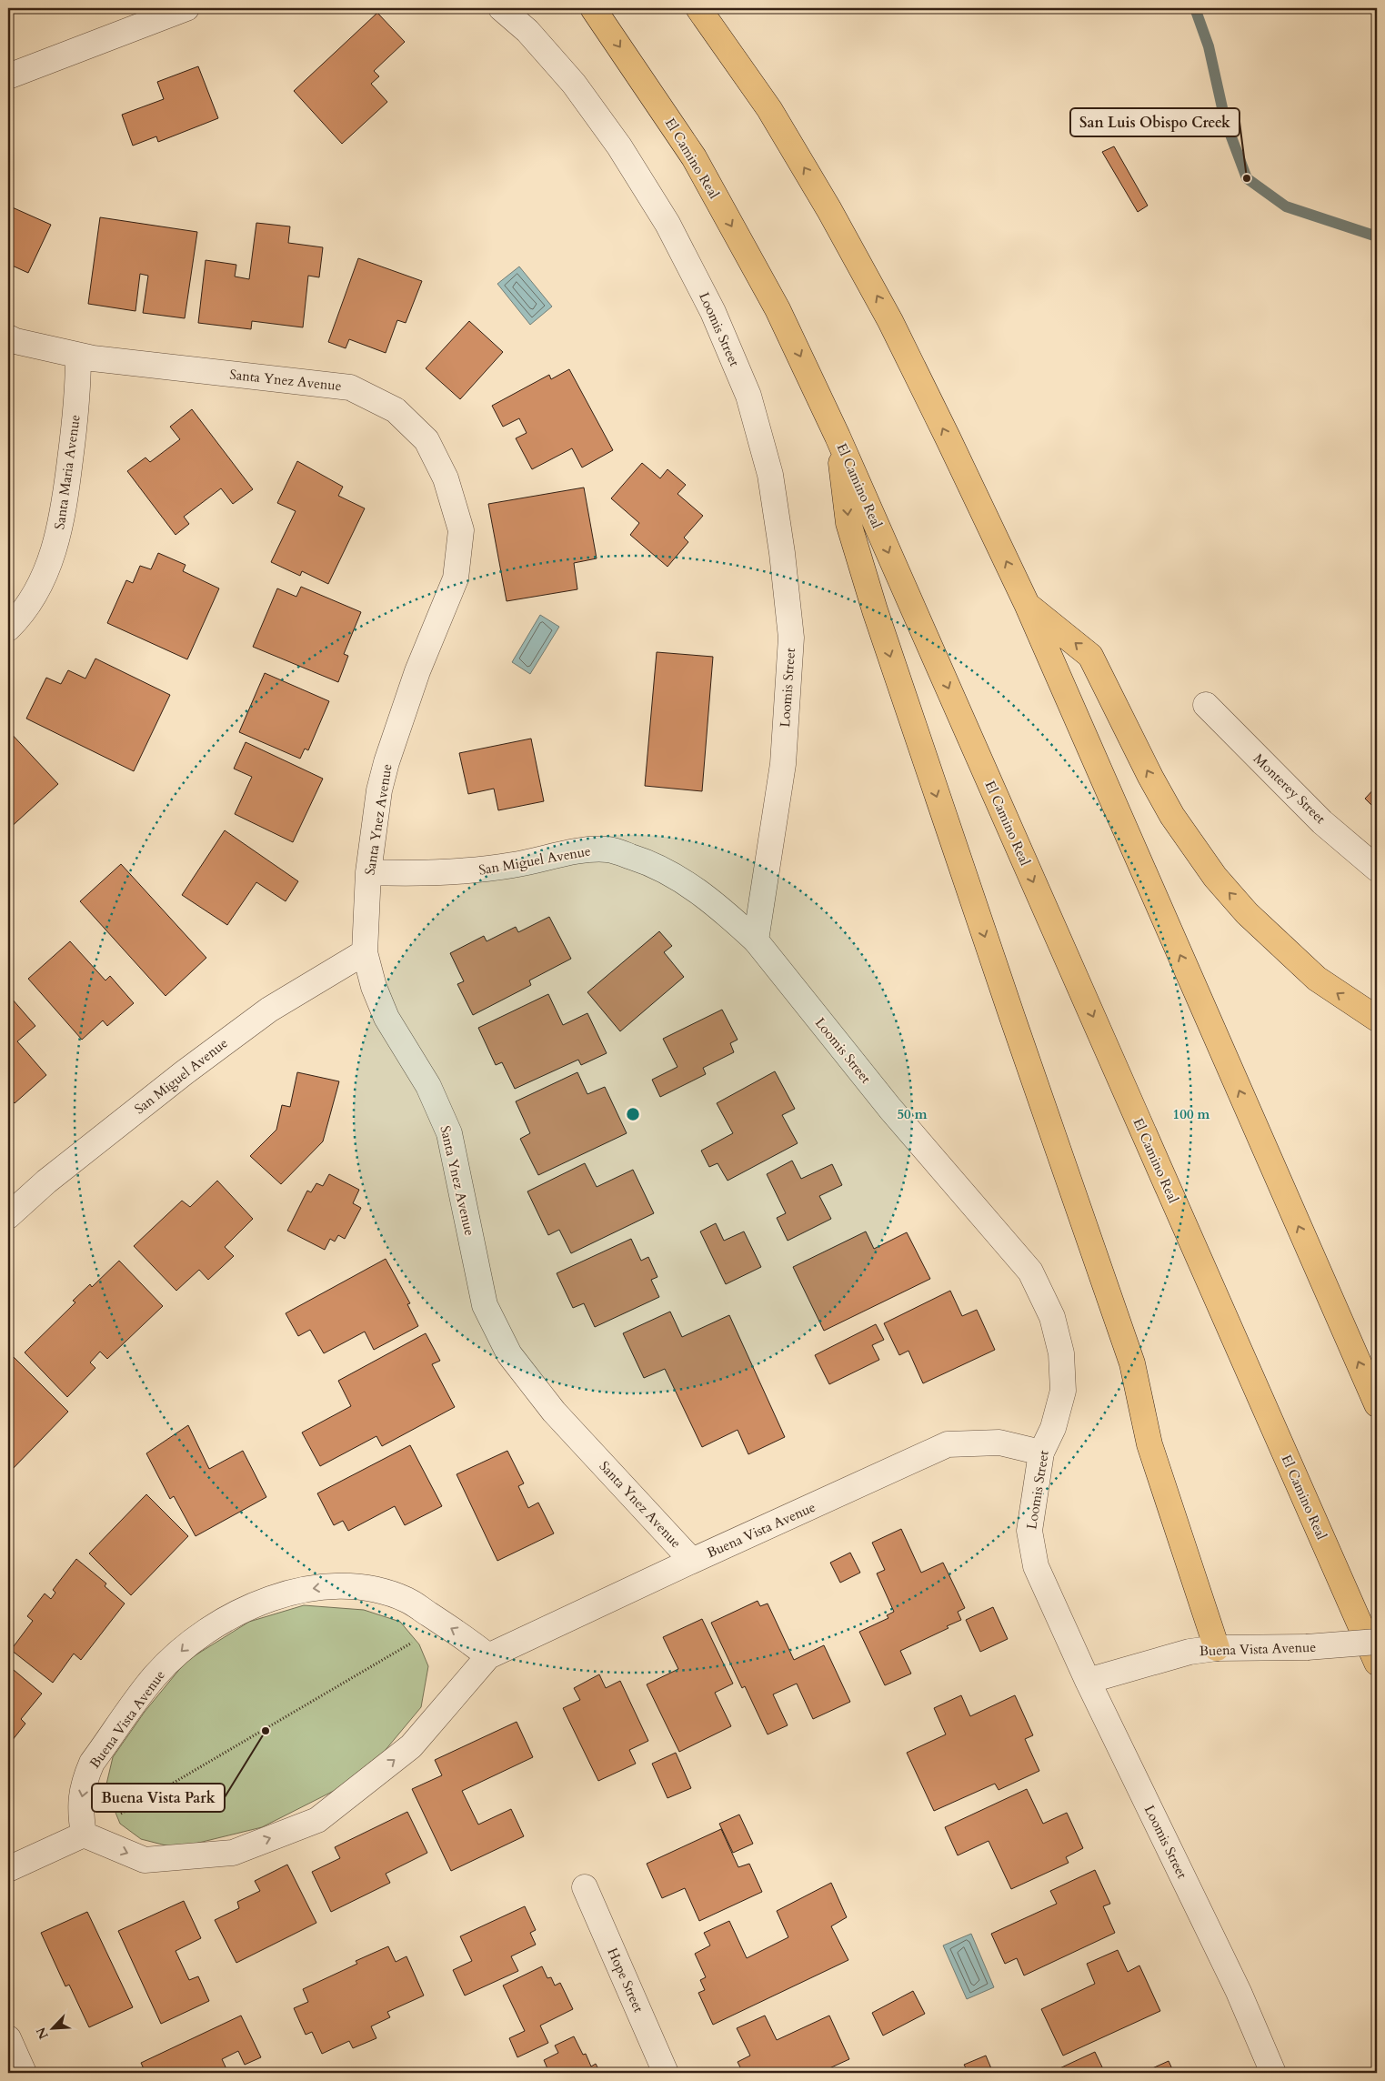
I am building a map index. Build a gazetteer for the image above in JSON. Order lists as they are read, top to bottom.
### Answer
{
  "streets": {
    "highway": ["El Camino Real"],
    "street": [
      "Loomis Street",
      "Santa Ynez Avenue",
      "Santa Maria Avenue",
      "Monterey Street",
      "San Miguel Avenue",
      "Buena Vista Avenue",
      "Hope Street"
    ]
  },
  "crossings": [
    ["Loomis Street", "San Miguel Avenue"],
    ["Loomis Street", "Buena Vista Avenue"],
    ["Santa Ynez Avenue", "Santa Maria Avenue"],
    ["Santa Ynez Avenue", "San Miguel Avenue"],
    ["Santa Ynez Avenue", "Buena Vista Avenue"]
  ],
  "places": ["San Luis Obispo Creek", "Buena Vista Park"],
  "north": "bottom left",
  "rings": ["50 m", "100 m"]
}
